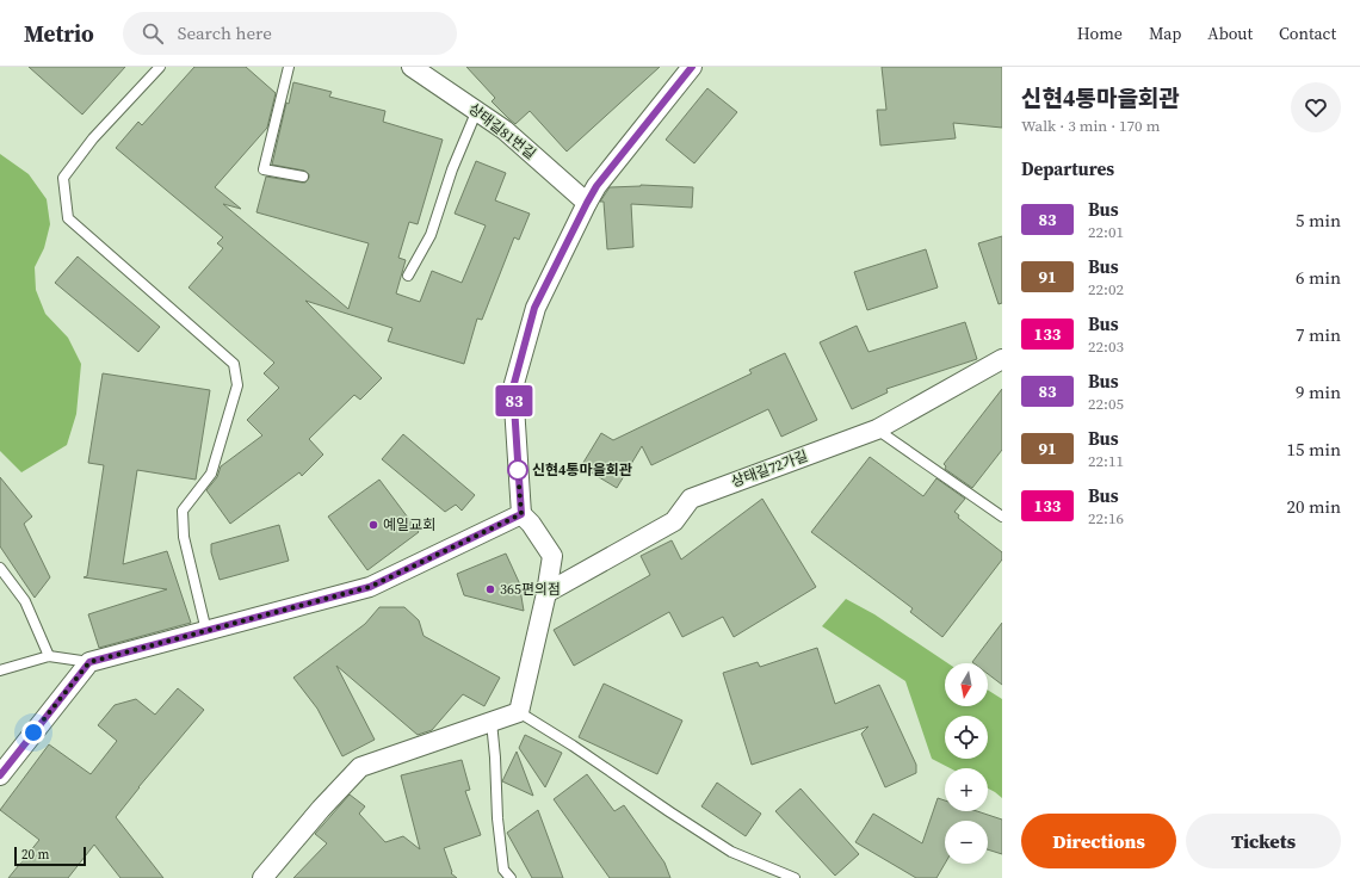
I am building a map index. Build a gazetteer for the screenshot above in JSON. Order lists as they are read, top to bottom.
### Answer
{
  "streets": {
    "street": ["상태길81번길", "상태길72가길"]
  },
  "places": ["신현4통마을회관", "예일교회", "365편의점"],
  "lines": ["bus line 83"],
  "scale_bar": "20 m",
  "north": "bottom",
  "page": {
    "header": "Metrio",
    "search": "Search here",
    "nav": [
      "Home",
      "Map",
      "About",
      "Contact"
    ],
    "on_map": "83",
    "heading": [
      ["신현4통마을회관", "Walk · 3 min · 170 m"],
      "Departures"
    ],
    "list": [
      {
        "mark": "83",
        "name": "Bus",
        "note": "22:01",
        "value": "5 min"
      },
      {
        "mark": "91",
        "name": "Bus",
        "note": "22:02",
        "value": "6 min"
      },
      {
        "mark": "133",
        "name": "Bus",
        "note": "22:03",
        "value": "7 min"
      },
      {
        "mark": "83",
        "name": "Bus",
        "note": "22:05",
        "value": "9 min"
      },
      {
        "mark": "91",
        "name": "Bus",
        "note": "22:11",
        "value": "15 min"
      },
      {
        "mark": "133",
        "name": "Bus",
        "note": "22:16",
        "value": "20 min"
      }
    ],
    "map_buttons": ["+", "−"],
    "buttons": ["Directions", "Tickets"],
    "scale": "20 m"
  }
}
